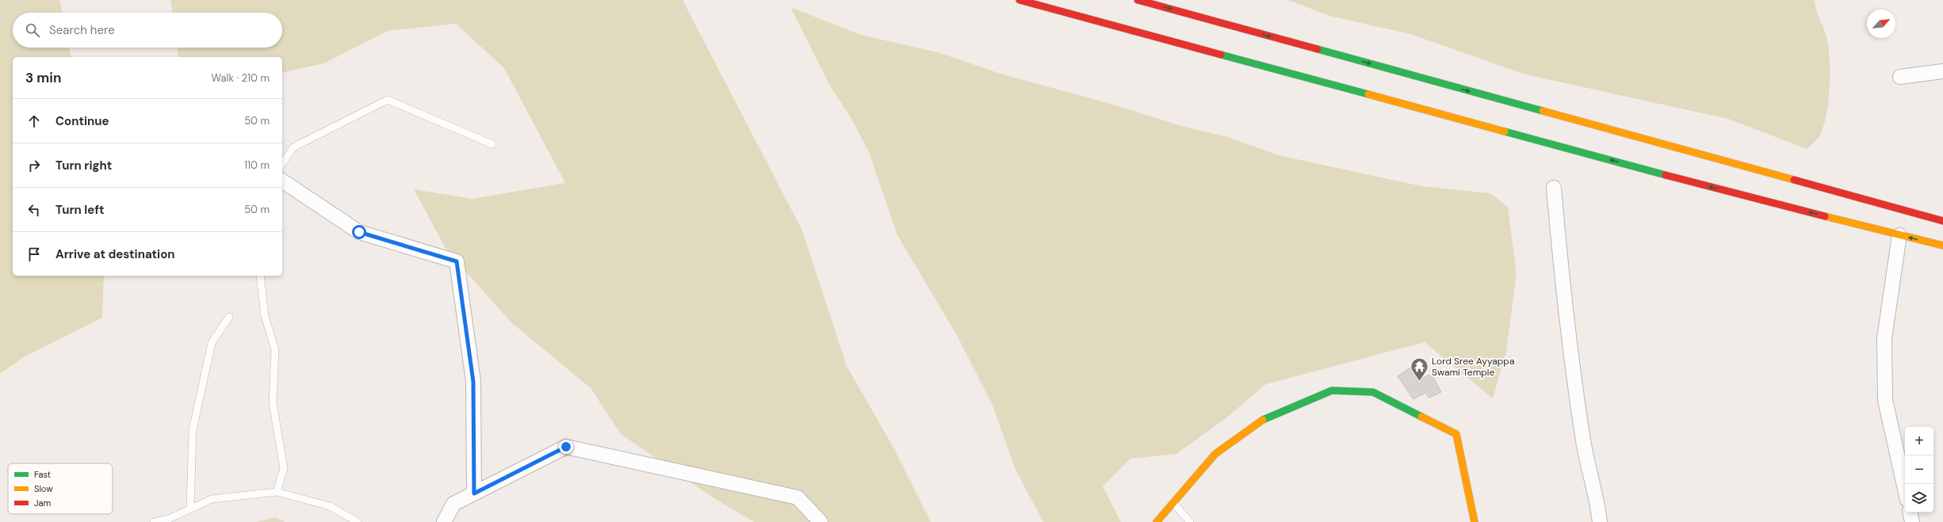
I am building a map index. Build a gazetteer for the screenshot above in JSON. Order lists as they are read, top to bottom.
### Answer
{
  "places": {
    "temple": ["Lord Sree Ayyappa Swami Temple"]
  },
  "legend": ["Fast", "Slow", "Jam"],
  "north": "top right",
  "page": {
    "search": "Search here",
    "heading": ["3 min", "Walk · 210 m"],
    "list": [
      ["Continue", "50 m"],
      ["Turn right", "110 m"],
      ["Turn left", "50 m"],
      "Arrive at destination"
    ],
    "map_buttons": ["+", "−"]
  }
}
